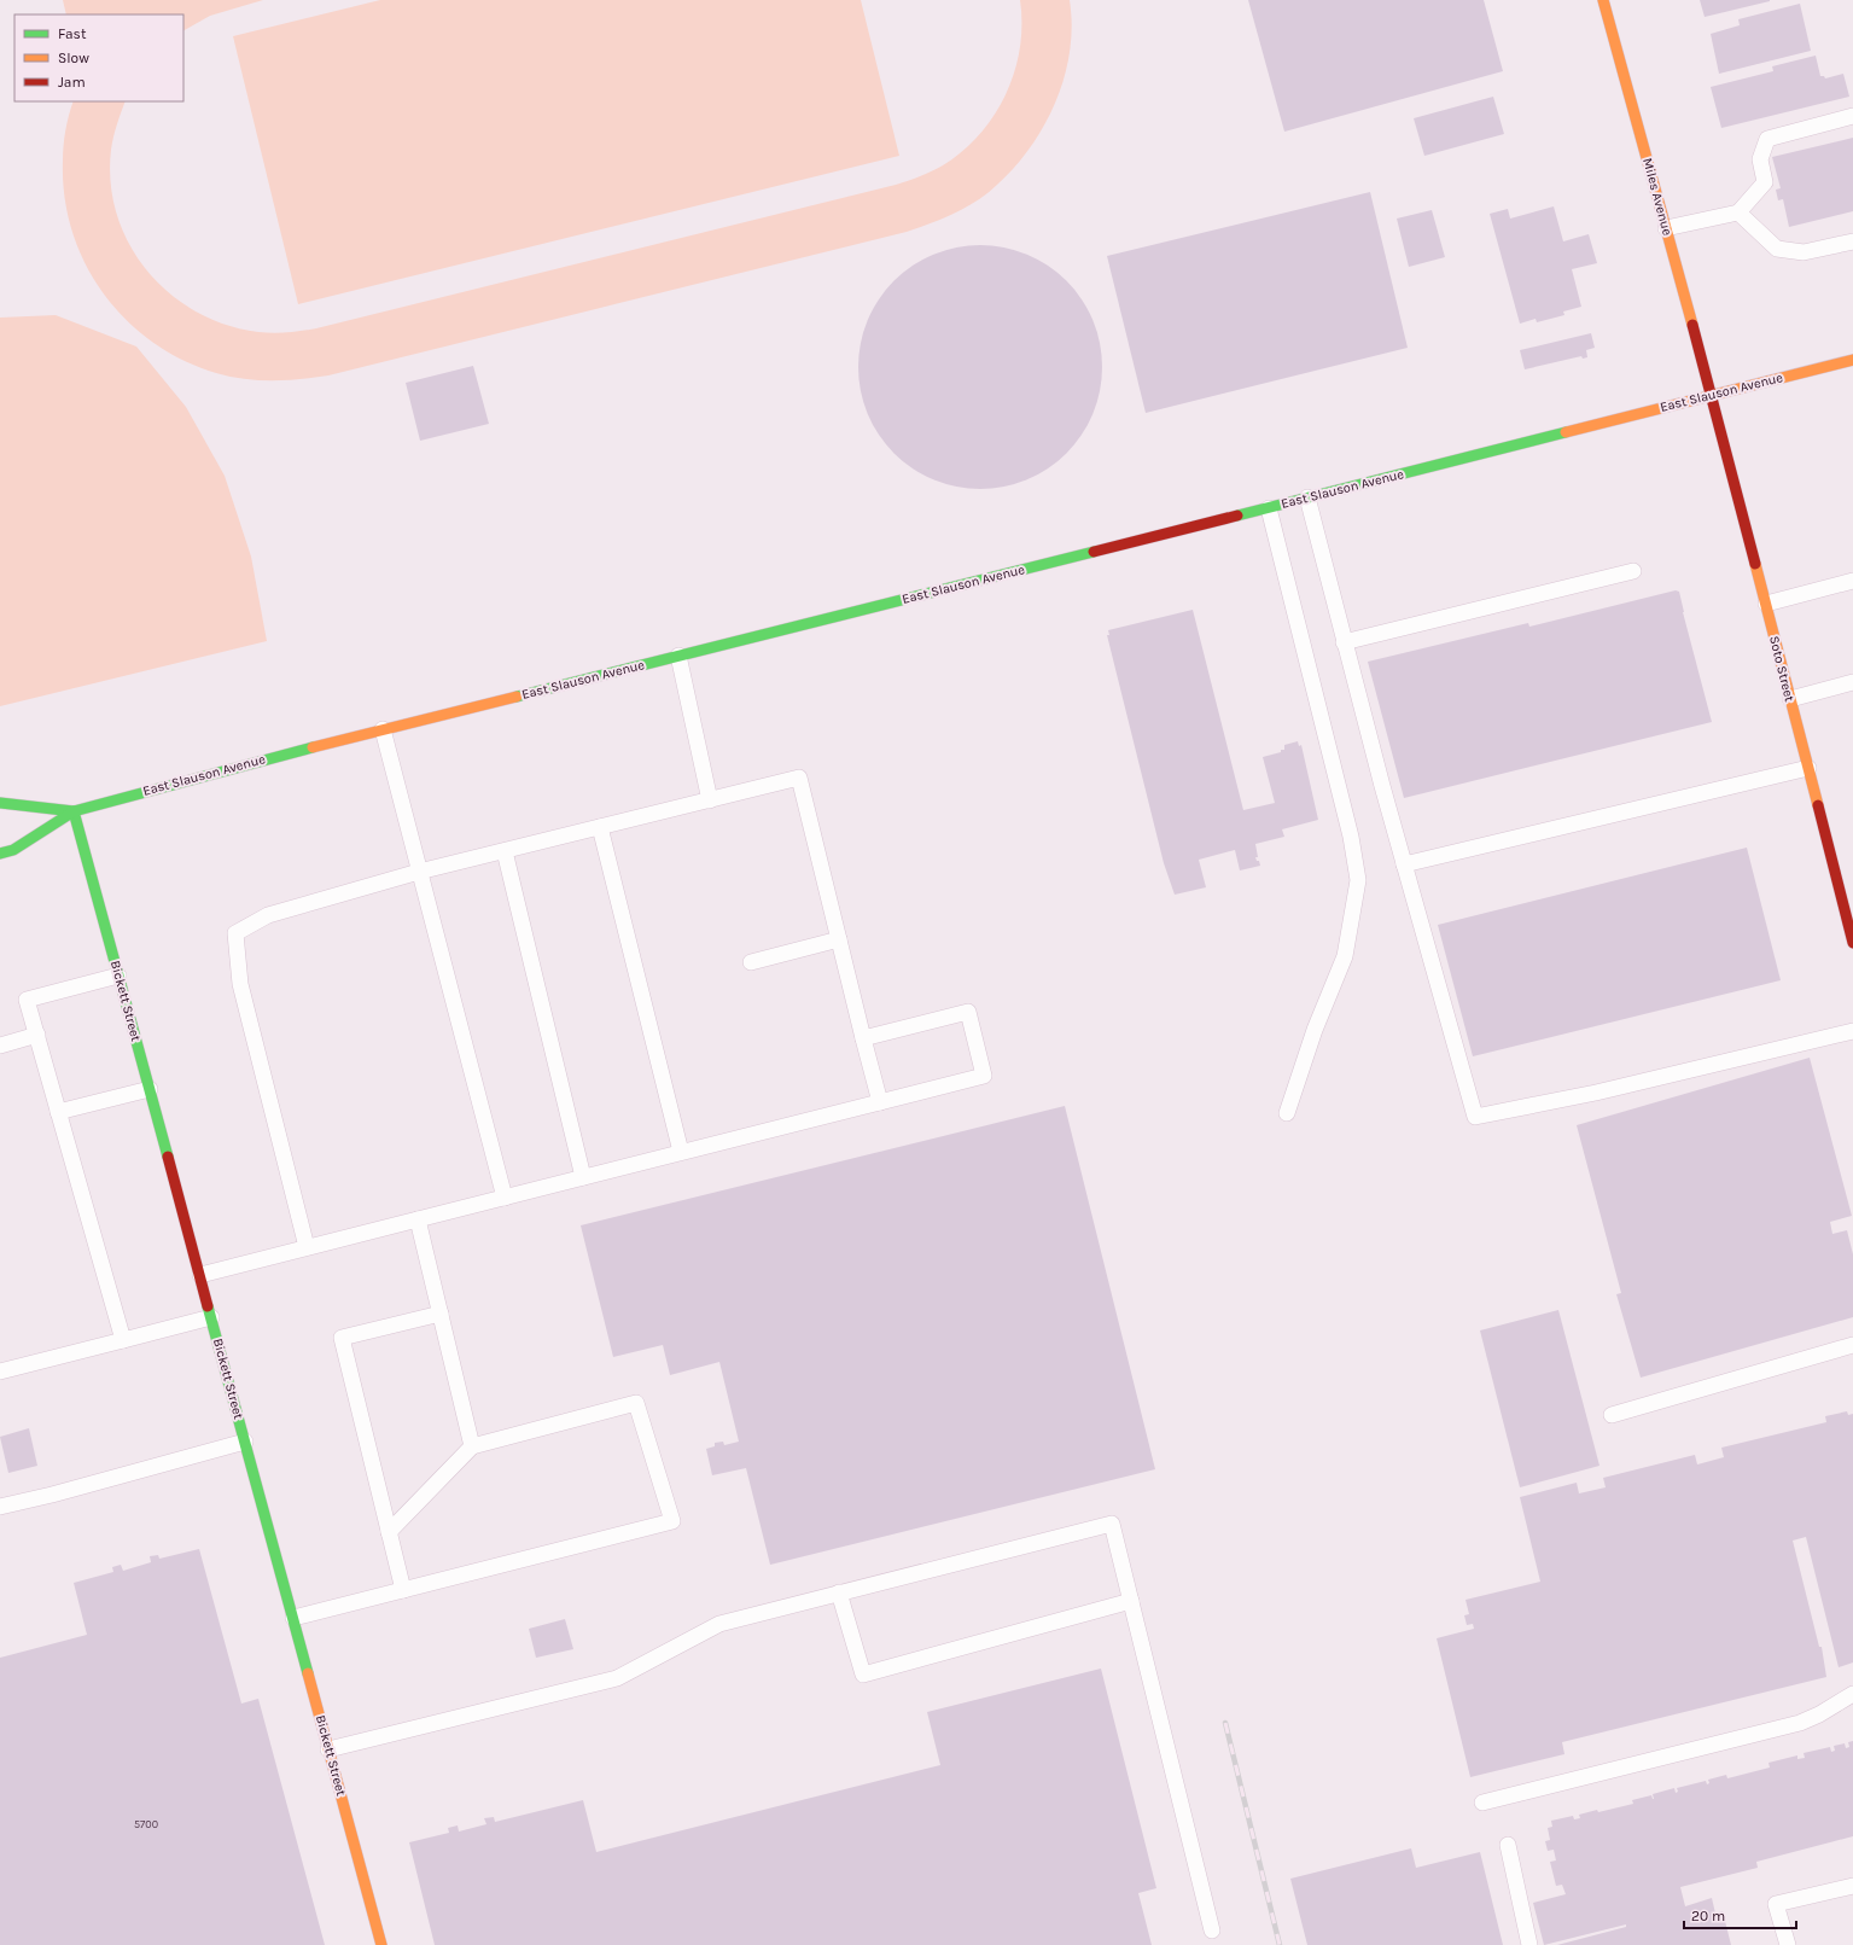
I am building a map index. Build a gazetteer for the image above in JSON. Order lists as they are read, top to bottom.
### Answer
{
  "streets": {
    "main road": [
      "Miles Avenue",
      "East Slauson Avenue",
      "Soto Street",
      "Bickett Street"
    ]
  },
  "crossings": [
    ["Miles Avenue", "East Slauson Avenue"],
    ["Miles Avenue", "Soto Street"],
    ["East Slauson Avenue", "Soto Street"],
    ["East Slauson Avenue", "Bickett Street"]
  ],
  "house_numbers": ["5700"],
  "legend": ["Fast", "Slow", "Jam"],
  "scale_bar": "20 m"
}
